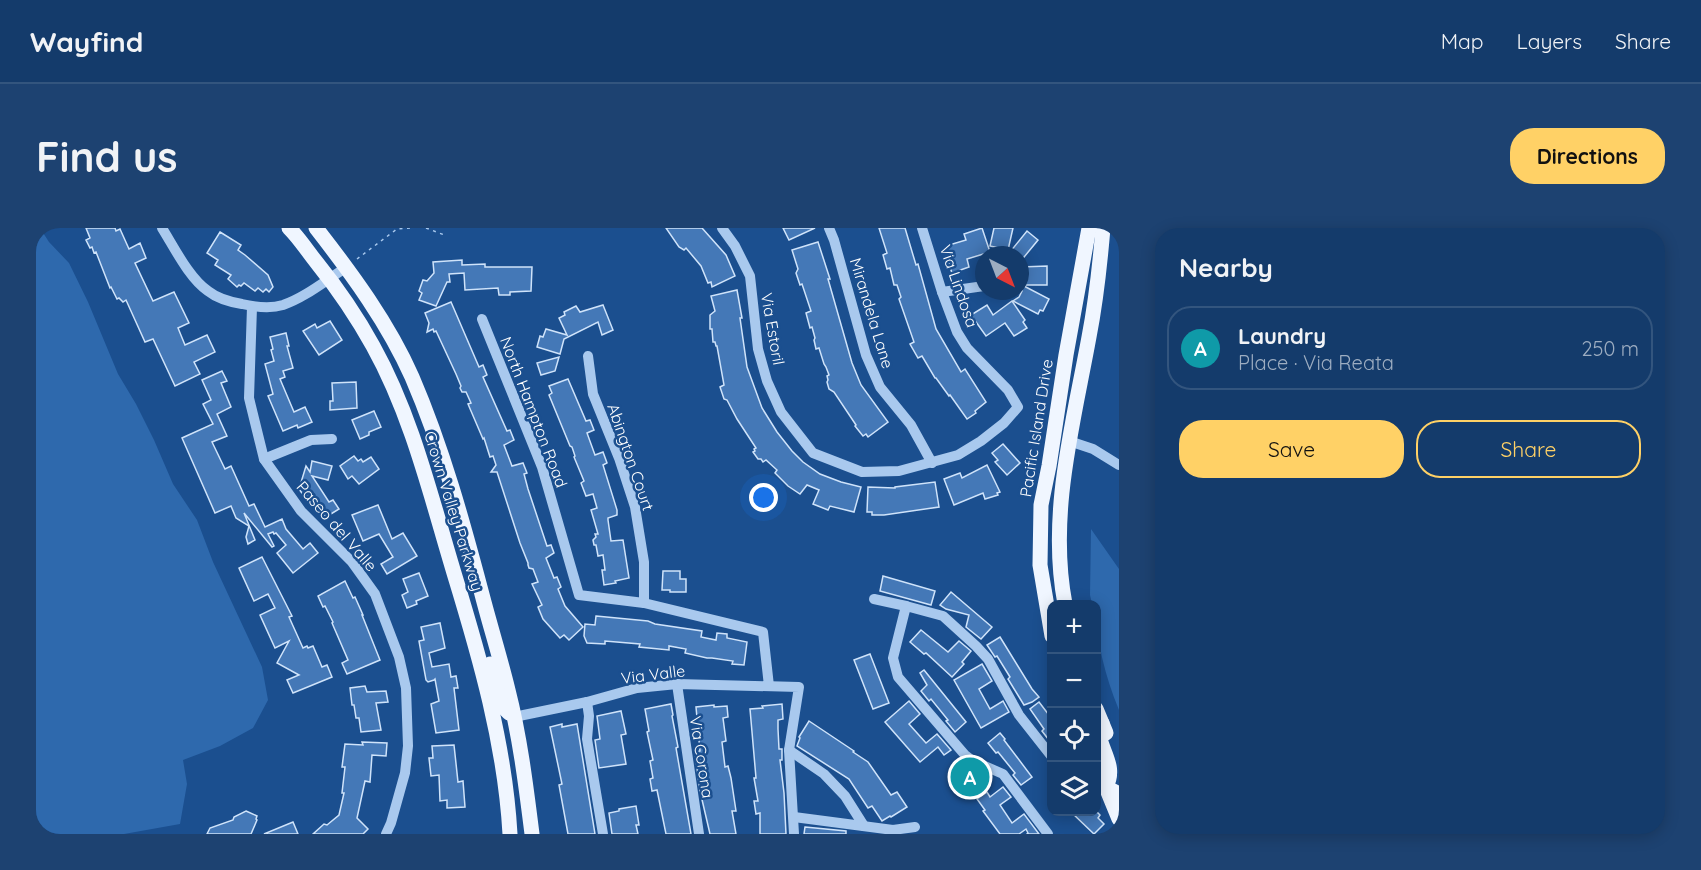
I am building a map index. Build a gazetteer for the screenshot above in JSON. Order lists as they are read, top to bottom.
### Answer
{
  "streets": {
    "main road": ["Pacific Island Drive", "Crown Valley Parkway"],
    "street": [
      "Via Lindosa",
      "Mirandela Lane",
      "Via Estoril",
      "North Hampton Road",
      "Abington Court",
      "Paseo del Valle",
      "Via Valle",
      "Via Corona"
    ]
  },
  "crossings": [
    ["Via Lindosa", "Via Estoril"],
    ["Mirandela Lane", "Via Estoril"],
    ["North Hampton Road", "Abington Court"],
    ["North Hampton Road", "Via Valle"],
    ["Crown Valley Parkway", "Via Valle"],
    ["Via Valle", "Via Corona"]
  ],
  "north": "bottom right",
  "page": {
    "header": "Wayfind",
    "nav": ["Map", "Layers", "Share"],
    "buttons": [
      "Directions",
      ["Save", "Share"]
    ],
    "title": "Find us",
    "heading": "Nearby",
    "list": [
      {
        "mark": "A",
        "name": "Laundry",
        "note": "Place · Via Reata",
        "value": "250 m"
      }
    ],
    "map_buttons": ["+", "−"],
    "pins": "A"
  }
}
